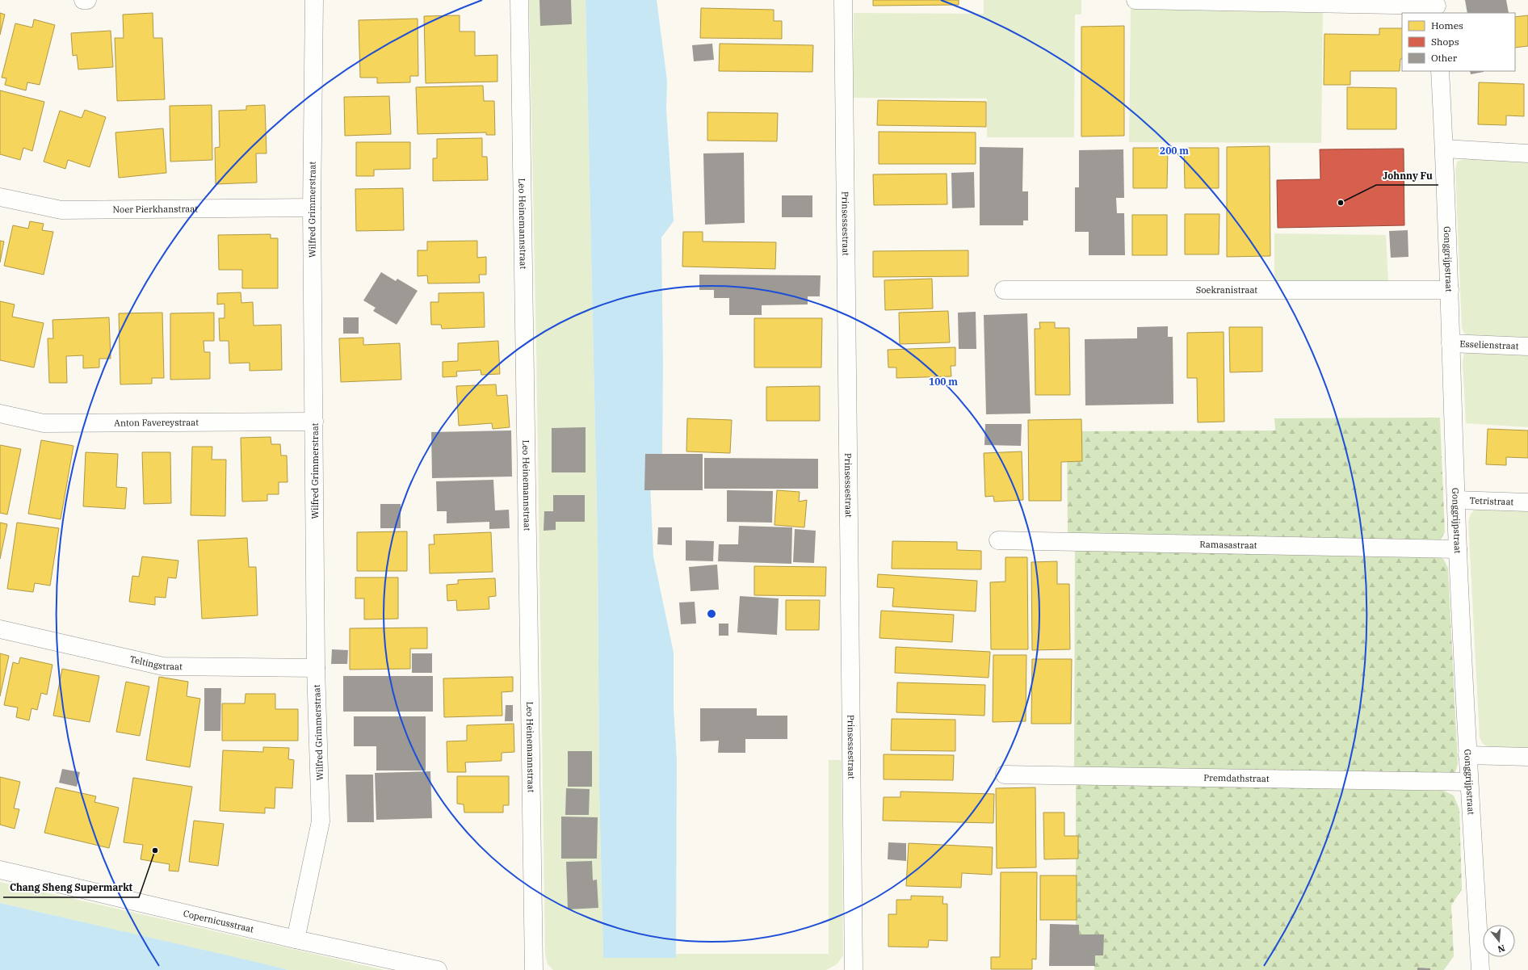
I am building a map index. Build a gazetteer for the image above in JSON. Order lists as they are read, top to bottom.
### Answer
{
  "streets": {
    "street": [
      "Noer Pierkhanstraat",
      "Wilfred Grimmerstraat",
      "Leo Heinemannstraat",
      "Prinsessestraat",
      "Gonggrijpstraat",
      "Soekranistraat",
      "Esselienstraat",
      "Anton Favereystraat",
      "Tetristraat",
      "Ramasastraat",
      "Teltingstraat",
      "Premdathstraat",
      "Copernicusstraat"
    ]
  },
  "crossings": [
    ["Noer Pierkhanstraat", "Wilfred Grimmerstraat"],
    ["Wilfred Grimmerstraat", "Anton Favereystraat"],
    ["Wilfred Grimmerstraat", "Teltingstraat"],
    ["Wilfred Grimmerstraat", "Copernicusstraat"],
    ["Gonggrijpstraat", "Soekranistraat"],
    ["Gonggrijpstraat", "Esselienstraat"],
    ["Gonggrijpstraat", "Tetristraat"],
    ["Gonggrijpstraat", "Ramasastraat"],
    ["Gonggrijpstraat", "Premdathstraat"]
  ],
  "places": ["Johnny Fu", "Chang Sheng Supermarkt"],
  "legend": ["Homes", "Shops", "Other"],
  "north": "bottom",
  "rings": ["200 m", "100 m"]
}
